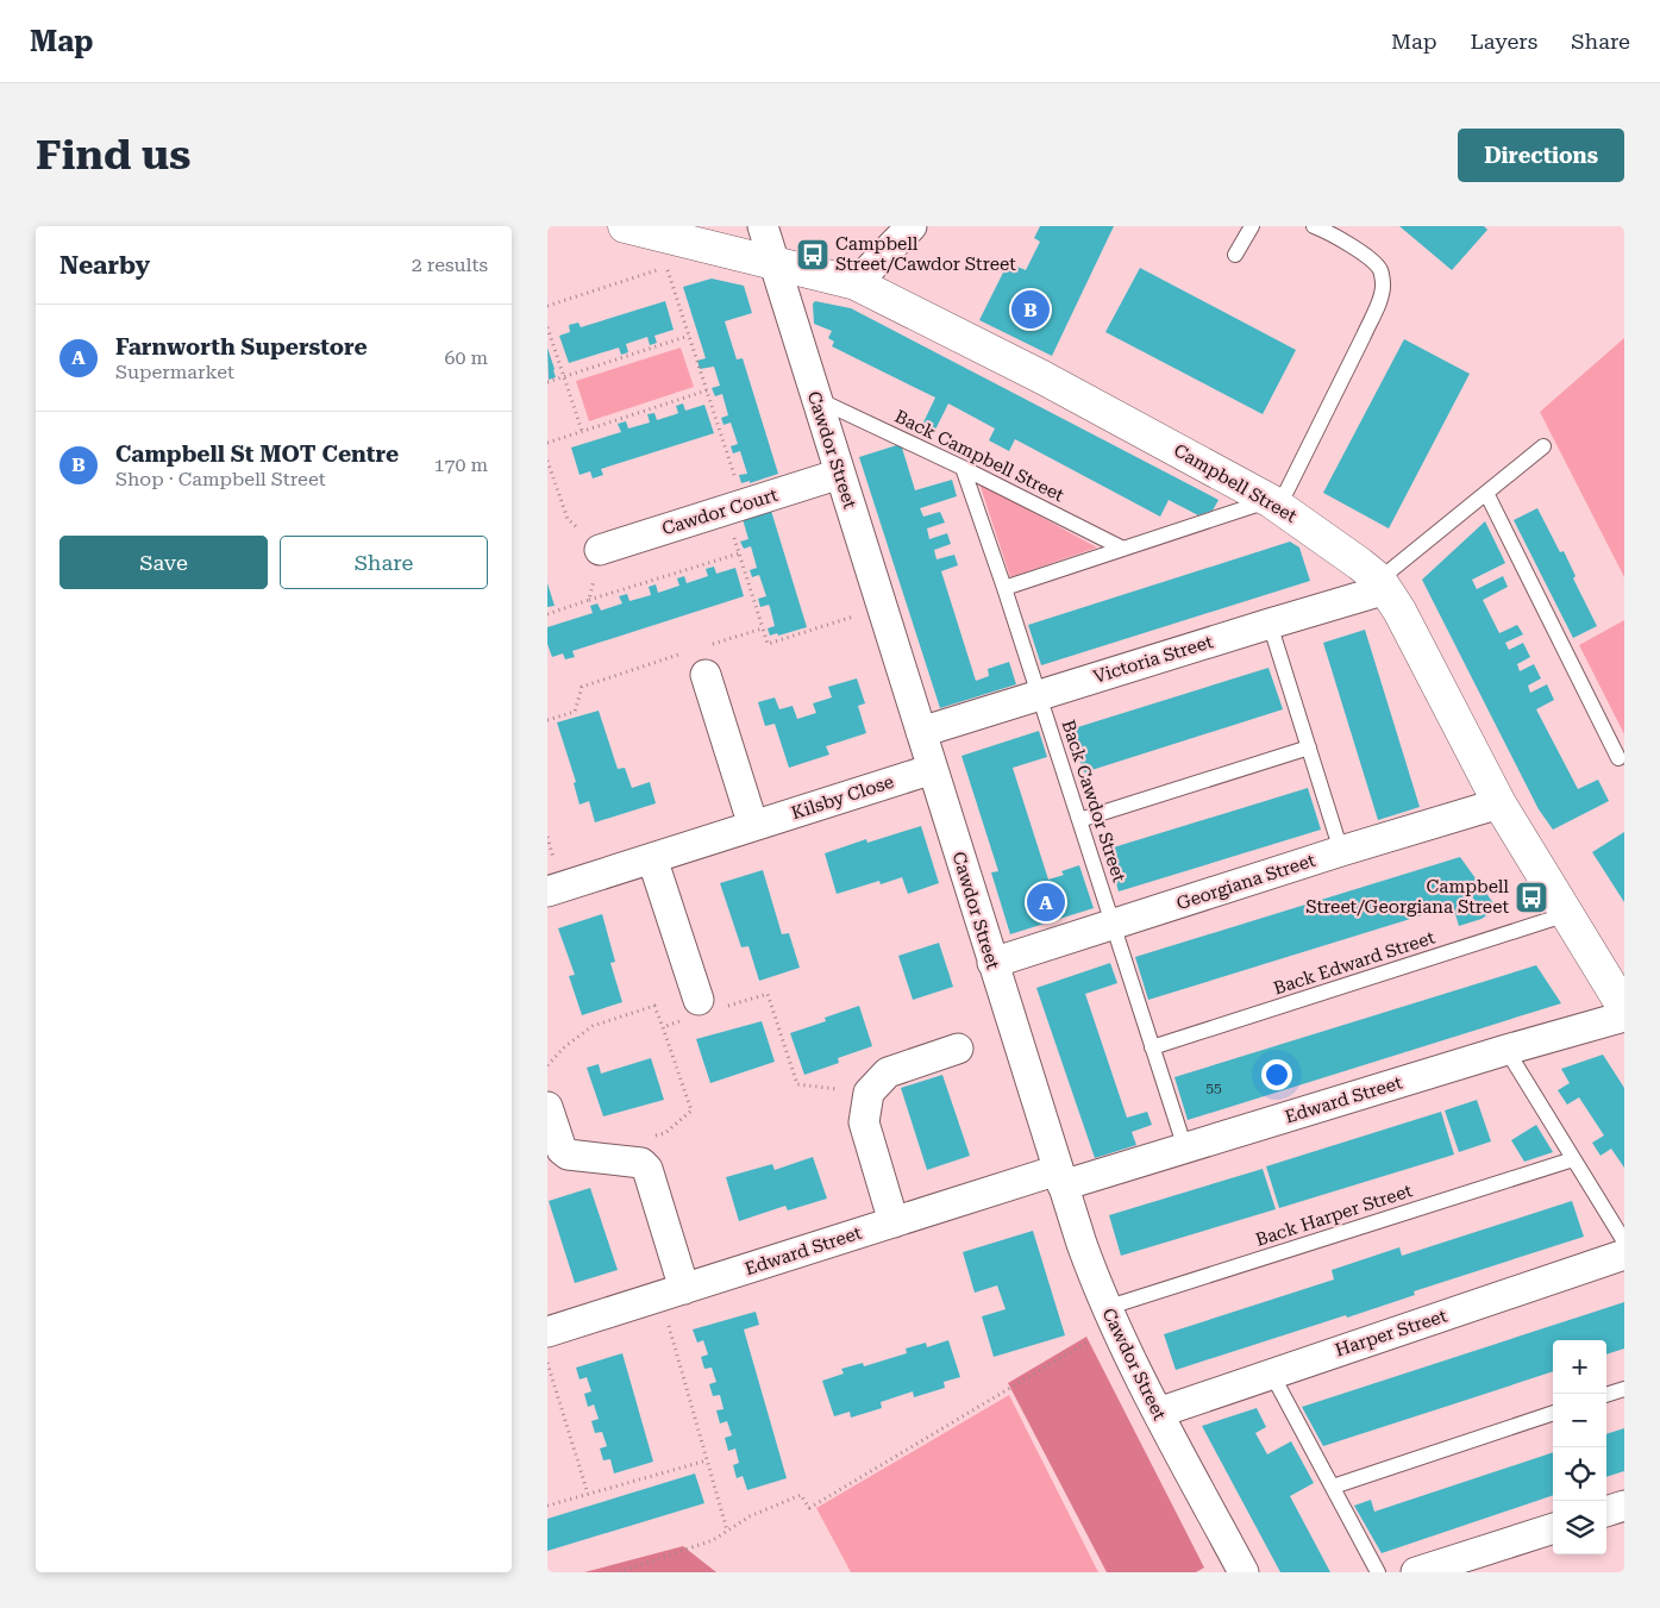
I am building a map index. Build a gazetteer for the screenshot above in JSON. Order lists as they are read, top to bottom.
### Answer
{
  "streets": {
    "street": [
      "Cawdor Street",
      "Campbell Street",
      "Cawdor Court",
      "Victoria Street",
      "Kilsby Close",
      "Georgiana Street",
      "Edward Street",
      "Harper Street"
    ],
    "lane": [
      "Back Campbell Street",
      "Back Cawdor Street",
      "Back Edward Street",
      "Back Harper Street"
    ]
  },
  "crossings": [
    ["Cawdor Street", "Back Campbell Street"],
    ["Cawdor Street", "Campbell Street"],
    ["Cawdor Street", "Cawdor Court"],
    ["Cawdor Street", "Victoria Street"],
    ["Cawdor Street", "Kilsby Close"],
    ["Cawdor Street", "Georgiana Street"],
    ["Cawdor Street", "Edward Street"],
    ["Cawdor Street", "Back Harper Street"],
    ["Cawdor Street", "Harper Street"],
    ["Back Campbell Street", "Back Cawdor Street"],
    ["Campbell Street", "Victoria Street"],
    ["Campbell Street", "Georgiana Street"],
    ["Campbell Street", "Back Edward Street"],
    ["Victoria Street", "Back Cawdor Street"],
    ["Back Cawdor Street", "Georgiana Street"],
    ["Back Cawdor Street", "Back Edward Street"],
    ["Back Cawdor Street", "Edward Street"]
  ],
  "places": {
    "bus stop": ["Campbell Street/Cawdor Street", "Campbell Street/Georgiana Street"]
  },
  "house_numbers": ["55"],
  "page": {
    "header": "Map",
    "nav": ["Map", "Layers", "Share"],
    "buttons": [
      "Directions",
      ["Save", "Share"]
    ],
    "title": "Find us",
    "heading": ["Nearby", "2 results"],
    "pins": ["B", "A"],
    "list": [
      {
        "mark": "A",
        "name": "Farnworth Superstore",
        "note": "Supermarket",
        "value": "60 m"
      },
      {
        "mark": "B",
        "name": "Campbell St MOT Centre",
        "note": "Shop · Campbell Street",
        "value": "170 m"
      }
    ],
    "map_buttons": ["+", "−"]
  }
}
